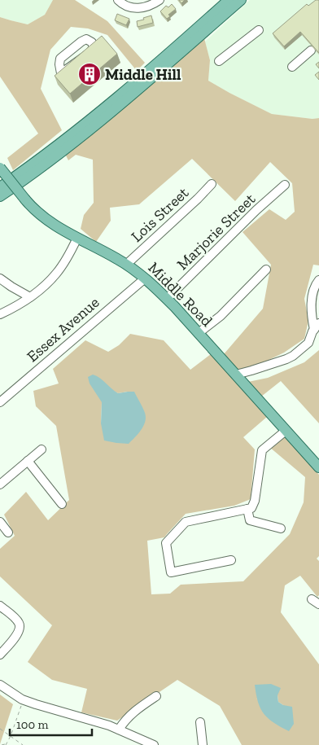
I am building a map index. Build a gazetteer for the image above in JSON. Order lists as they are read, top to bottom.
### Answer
{
  "streets": {
    "main road": ["Middle Road"],
    "street": ["Lois Street", "Marjorie Street", "Essex Avenue"]
  },
  "crossings": [
    ["Lois Street", "Middle Road"],
    ["Marjorie Street", "Middle Road"],
    ["Middle Road", "Essex Avenue"]
  ],
  "places": {
    "building": ["Middle Hill"]
  },
  "scale_bar": "100 m"
}
